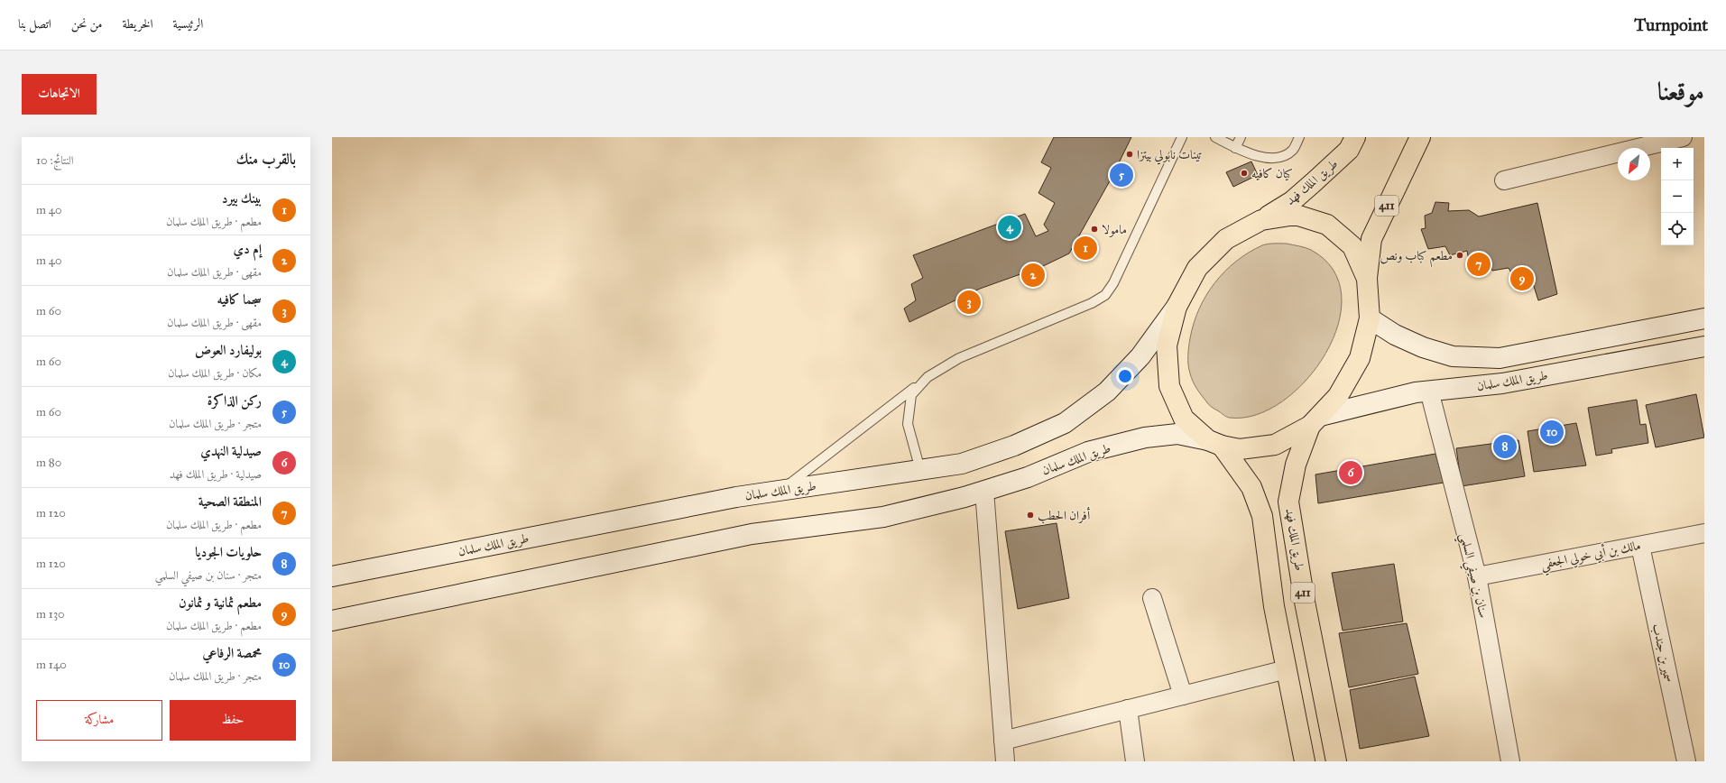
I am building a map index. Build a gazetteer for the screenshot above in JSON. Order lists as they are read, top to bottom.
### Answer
{
  "streets": {
    "main road": ["طريق الملك فهد", "411", "طريق الملك سلمان"],
    "street": ["مالك بن أبي خولي الجعفي", "سنان بن صيفي السلمي", "سمير بن جندب"]
  },
  "crossings": [
    ["طريق الملك فهد", "411"],
    ["طريق الملك فهد", "طريق الملك سلمان"],
    ["411", "طريق الملك سلمان"],
    ["طريق الملك سلمان", "سنان بن صيفي السلمي"],
    ["مالك بن أبي خولي الجعفي", "سنان بن صيفي السلمي"],
    ["مالك بن أبي خولي الجعفي", "سمير بن جندب"]
  ],
  "places": [
    "تينات نابولي بيتزا",
    "كيان كافيه",
    "مامولا",
    "مطعم كباب ونص",
    "أفران الحطب"
  ],
  "north": "bottom left",
  "page": {
    "header": "Turnpoint",
    "nav": [
      "الرئيسية",
      "الخريطة",
      "من نحن",
      "اتصل بنا"
    ],
    "title": "موقعنا",
    "buttons": [
      "الاتجاهات",
      ["حفظ", "مشاركة"]
    ],
    "heading": ["بالقرب منك", "النتائج: 10"],
    "map_buttons": ["+", "−"],
    "pins": [
      "5",
      "4",
      "1",
      "7",
      "2",
      "9",
      "3",
      "10",
      "8",
      "6"
    ],
    "list": [
      {
        "mark": "1",
        "name": "بينك بيرد",
        "note": "مطعم · طريق الملك سلمان",
        "value": "40 m"
      },
      {
        "mark": "2",
        "name": "إم دي",
        "note": "مقهى · طريق الملك سلمان",
        "value": "40 m"
      },
      {
        "mark": "3",
        "name": "سجما كافيه",
        "note": "مقهى · طريق الملك سلمان",
        "value": "60 m"
      },
      {
        "mark": "4",
        "name": "بوليفارد العوض",
        "note": "مكان · طريق الملك سلمان",
        "value": "60 m"
      },
      {
        "mark": "5",
        "name": "ركن الذاكرة",
        "note": "متجر · طريق الملك سلمان",
        "value": "60 m"
      },
      {
        "mark": "6",
        "name": "صيدلية النهدي",
        "note": "صيدلية · طريق الملك فهد",
        "value": "80 m"
      },
      {
        "mark": "7",
        "name": "المنطقة الصحية",
        "note": "مطعم · طريق الملك سلمان",
        "value": "120 m"
      },
      {
        "mark": "8",
        "name": "حلويات الجوديا",
        "note": "متجر · سنان بن صيفي السلمي",
        "value": "120 m"
      },
      {
        "mark": "9",
        "name": "مطعم ثمانية و ثمانون",
        "note": "مطعم · طريق الملك سلمان",
        "value": "130 m"
      },
      {
        "mark": "10",
        "name": "محمصة الرفاعي",
        "note": "متجر · طريق الملك سلمان",
        "value": "140 m"
      }
    ]
  }
}
